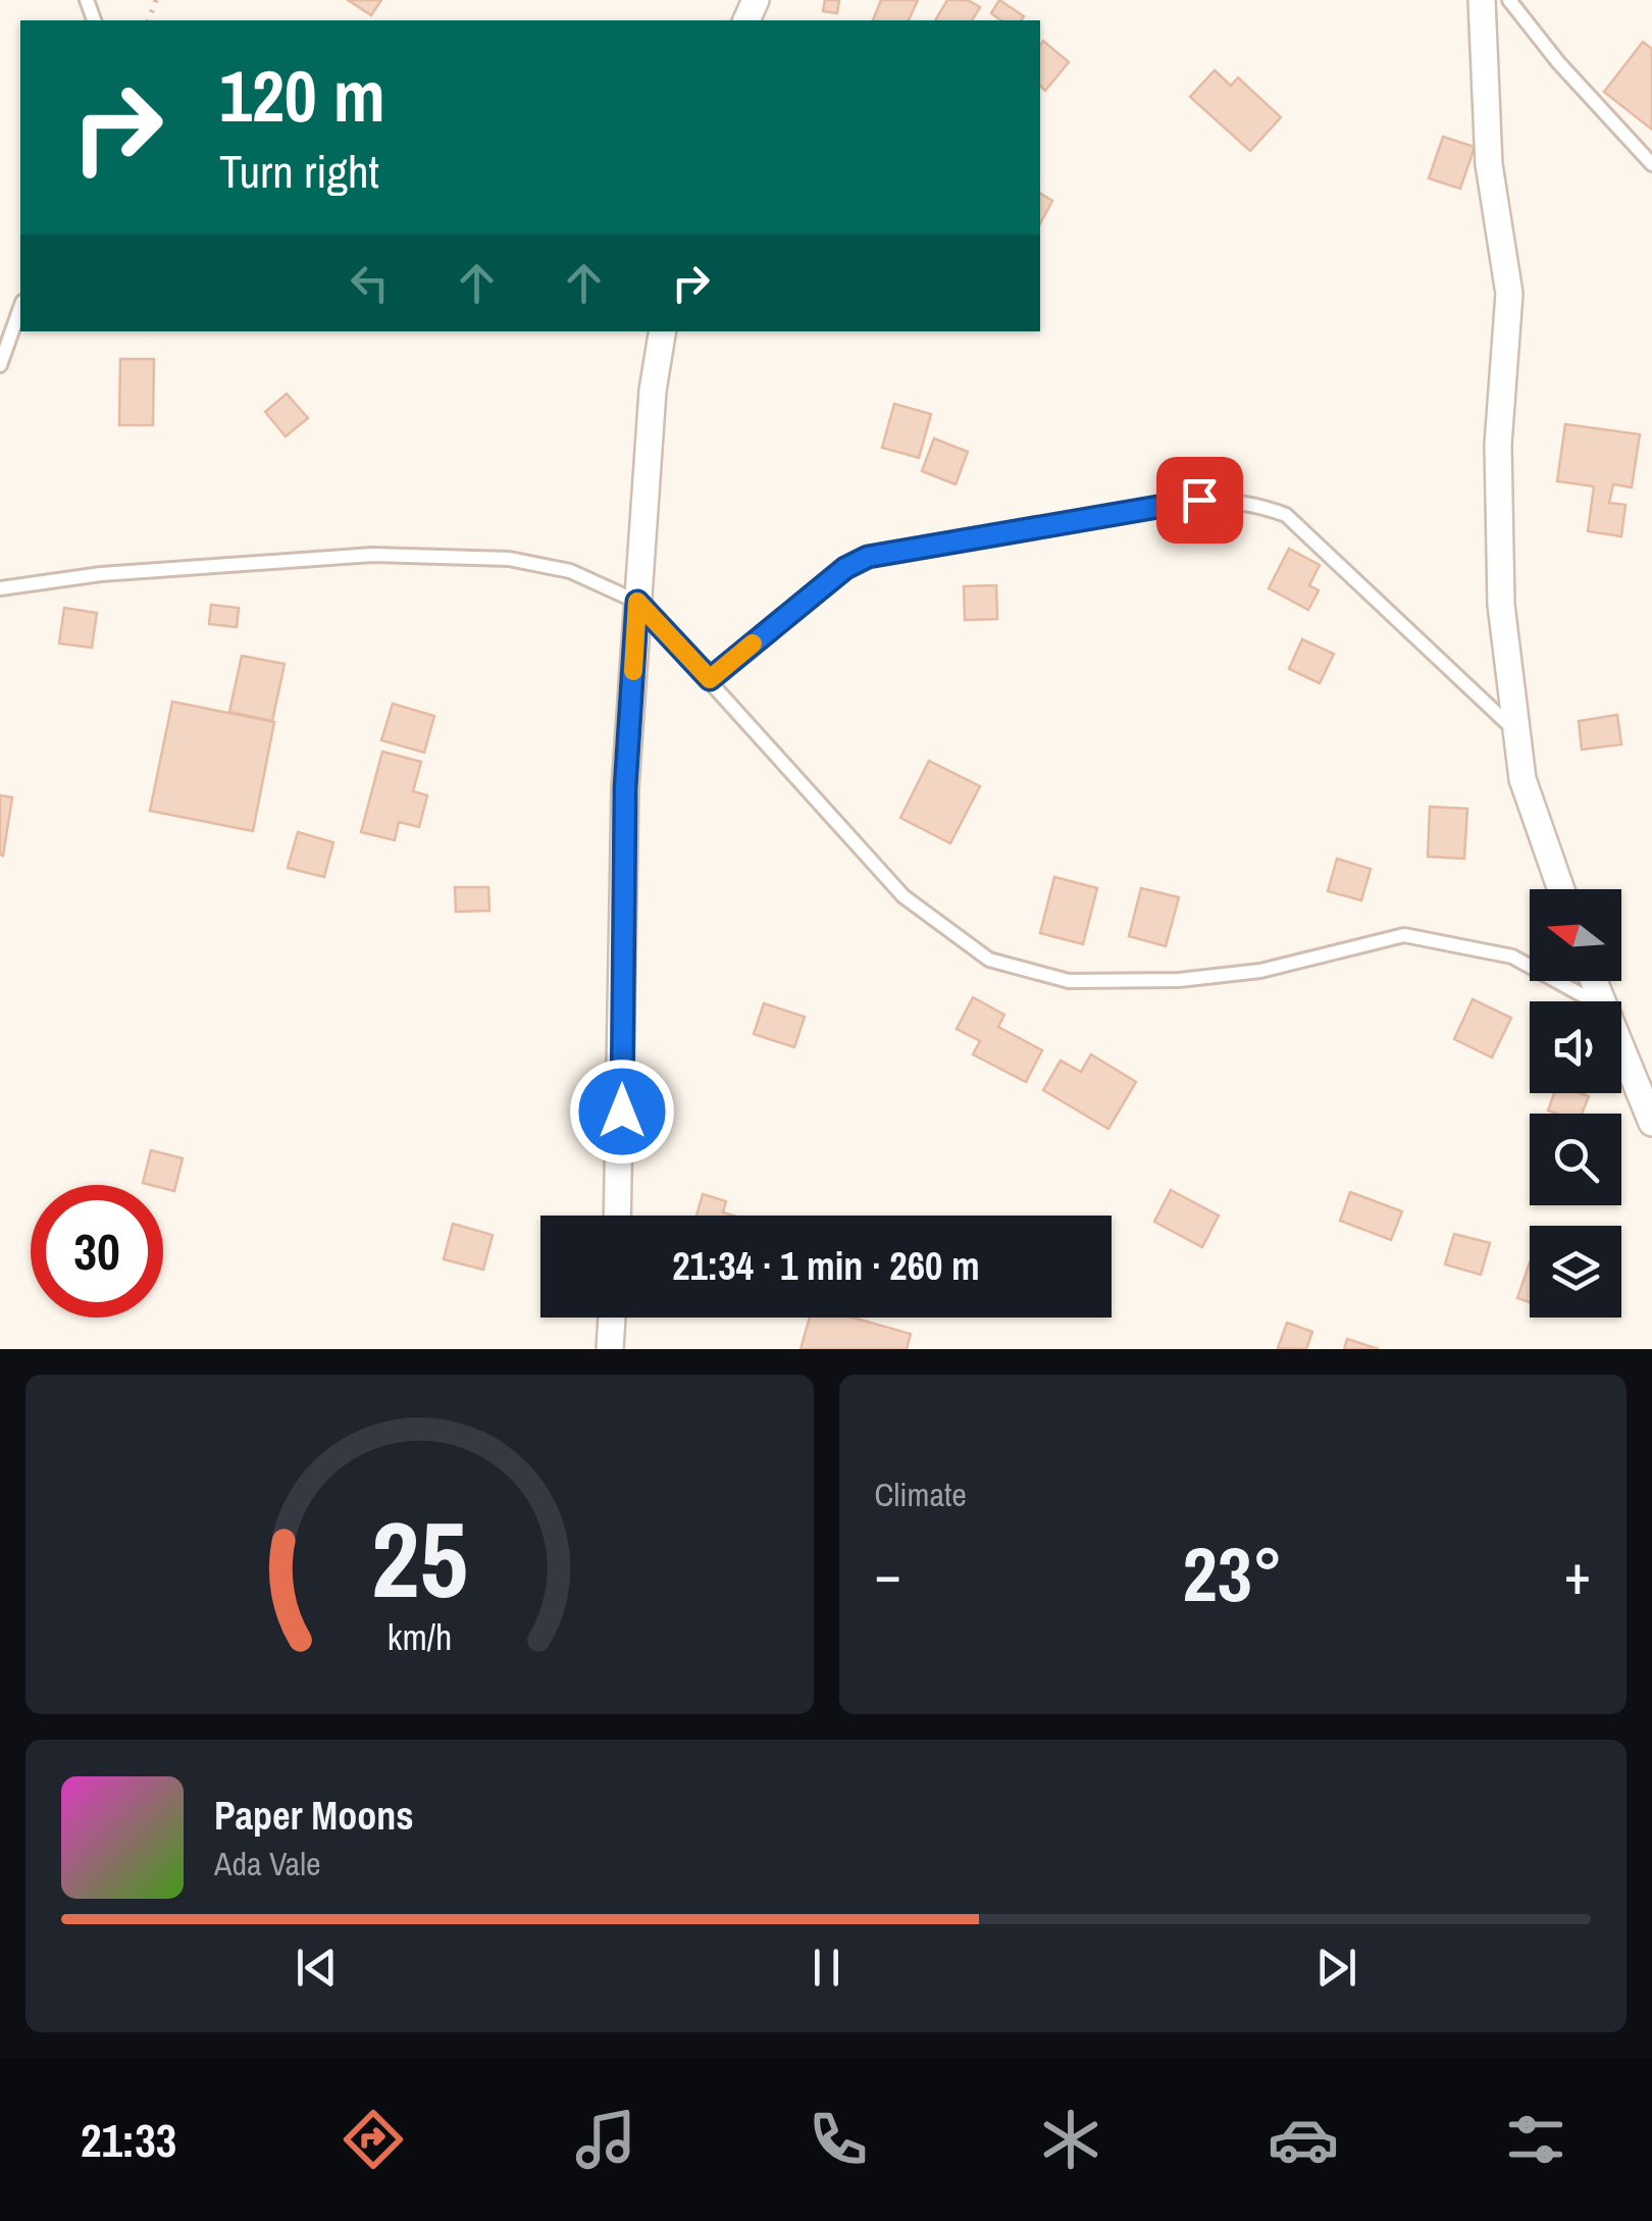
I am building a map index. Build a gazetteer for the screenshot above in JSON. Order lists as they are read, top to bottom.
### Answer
{
  "north": "left",
  "page": {
    "turn": ["120 m", "Turn right"],
    "limit": "30",
    "trip": "21:34 · 1 min · 260 m",
    "tile": "Climate",
    "heat": ["−", "23°", "+"],
    "song": ["Paper Moons", "Ada Vale"],
    "tabs": "21:33",
    "gauge": ["25", "km/h"]
  }
}
